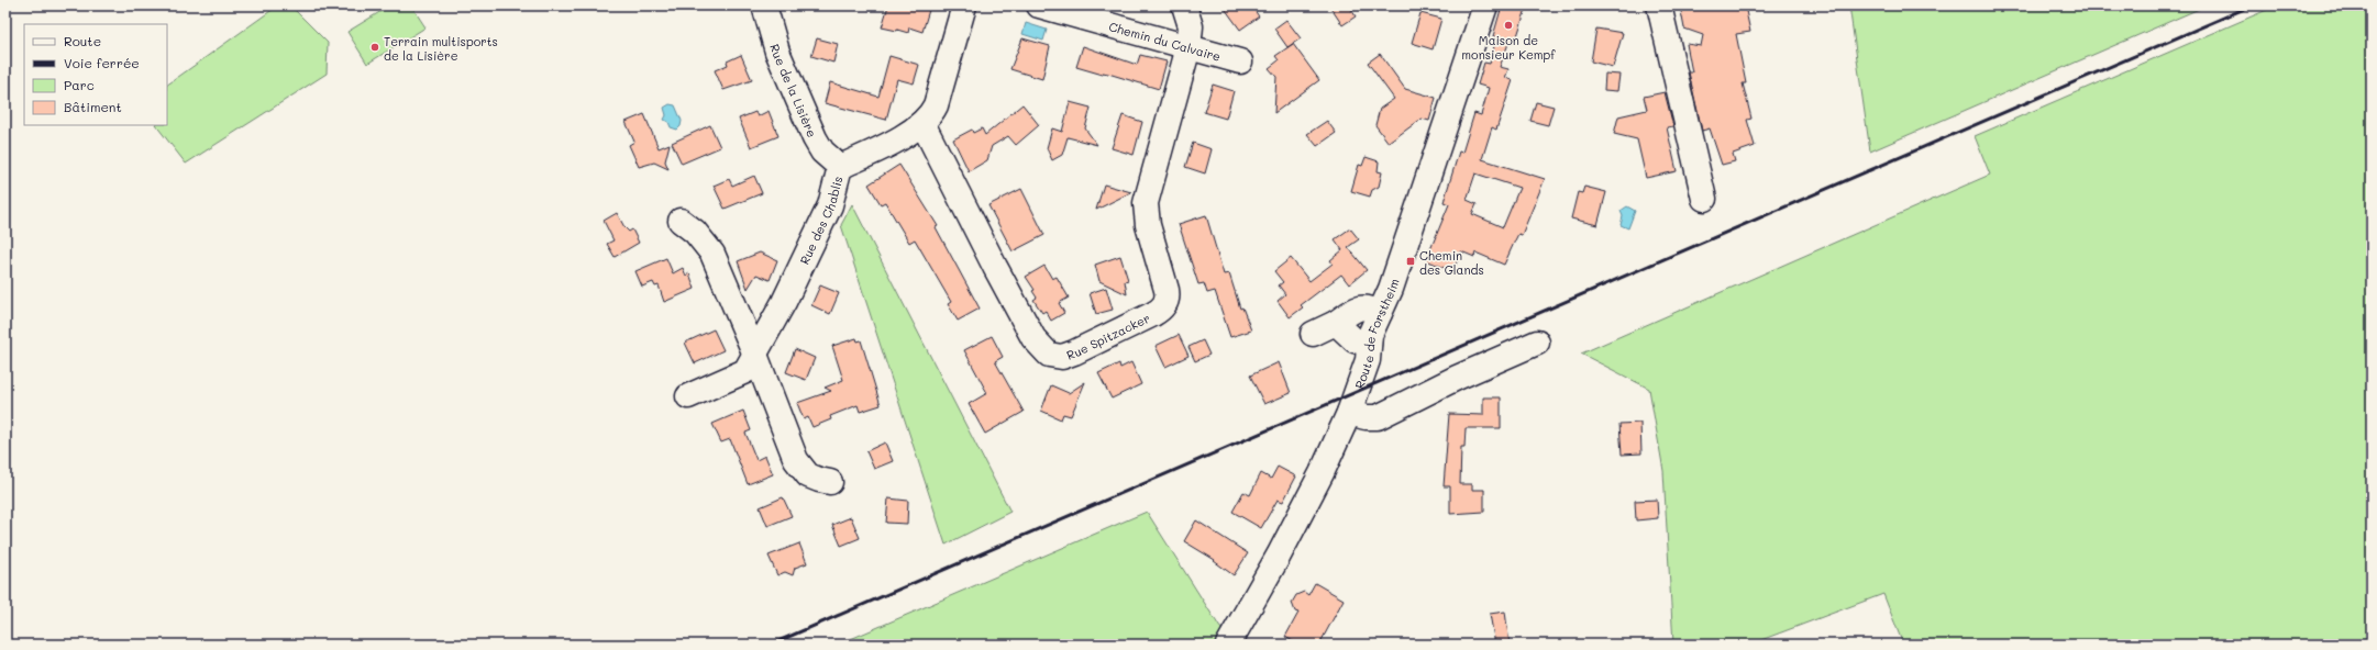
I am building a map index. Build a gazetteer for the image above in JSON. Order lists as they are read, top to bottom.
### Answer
{
  "streets": {
    "street": [
      "Chemin du Calvaire",
      "Rue de la Lisière",
      "Rue des Chablis",
      "Route de Forstheim",
      "Rue Spitzacker"
    ]
  },
  "crossings": [
    ["Chemin du Calvaire", "Rue Spitzacker"],
    ["Rue de la Lisière", "Rue des Chablis"],
    ["Rue des Chablis", "Rue Spitzacker"]
  ],
  "places": {
    "other": ["Maison de monsieur Kempf", "Terrain multisports de la Lisière"],
    "transit": ["Chemin des Glands"]
  },
  "legend": [
    "Route",
    "Voie ferrée",
    "Parc",
    "Bâtiment"
  ]
}
